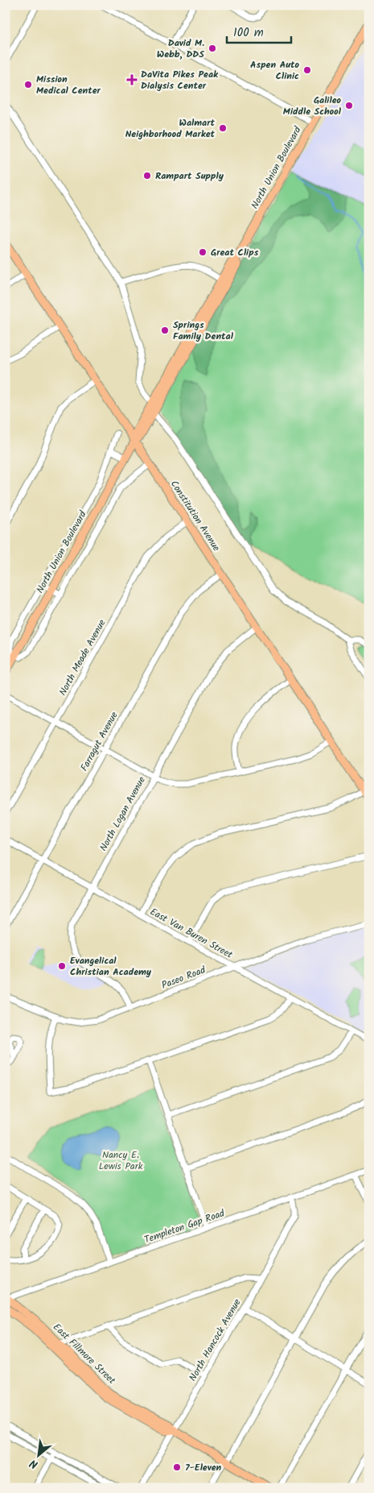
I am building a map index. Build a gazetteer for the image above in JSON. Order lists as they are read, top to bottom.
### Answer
{
  "streets": {
    "main road": ["North Union Boulevard", "Constitution Avenue", "East Fillmore Street"],
    "street": [
      "North Meade Avenue",
      "Farragut Avenue",
      "North Logan Avenue",
      "East Van Buren Street",
      "Paseo Road",
      "Templeton Gap Road",
      "North Hancock Avenue"
    ]
  },
  "crossings": [
    ["North Union Boulevard", "Constitution Avenue"],
    ["Constitution Avenue", "North Meade Avenue"],
    ["Constitution Avenue", "Farragut Avenue"],
    ["Constitution Avenue", "North Logan Avenue"],
    ["Farragut Avenue", "East Van Buren Street"],
    ["North Logan Avenue", "East Van Buren Street"],
    ["North Logan Avenue", "Paseo Road"],
    ["East Van Buren Street", "Paseo Road"],
    ["Templeton Gap Road", "North Hancock Avenue"],
    ["Templeton Gap Road", "East Fillmore Street"],
    ["North Hancock Avenue", "East Fillmore Street"]
  ],
  "parks": ["Nancy E. Lewis Park"],
  "places": {
    "other": [
      "David M. Webb, DDS",
      "Aspen Auto Clinic",
      "Mission Medical Center",
      "Galileo Middle School",
      "Walmart Neighborhood Market",
      "Rampart Supply",
      "Great Clips",
      "Springs Family Dental",
      "Evangelical Christian Academy",
      "7-Eleven"
    ],
    "health": ["DaVita Pikes Peak Dialysis Center"]
  },
  "scale_bar": "100 m",
  "north": "bottom left"
}
